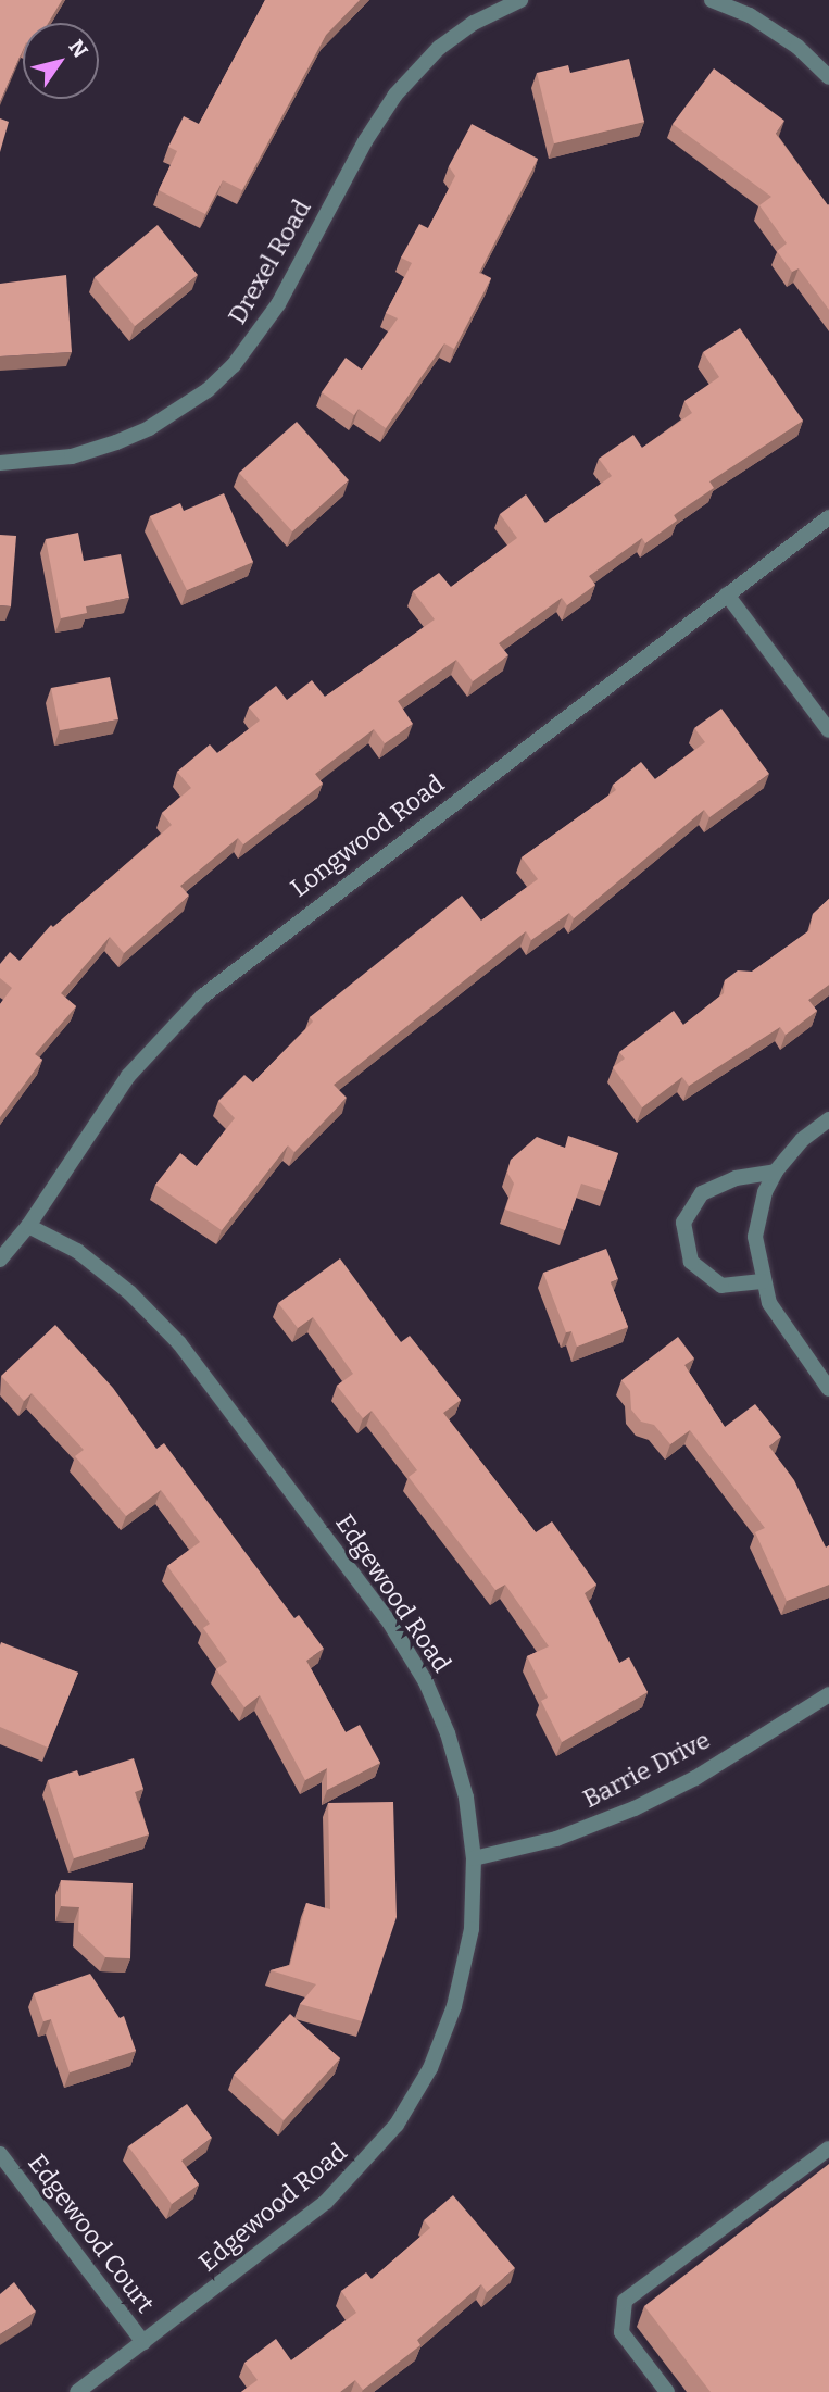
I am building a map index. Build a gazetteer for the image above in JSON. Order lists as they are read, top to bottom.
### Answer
{
  "streets": {
    "street": [
      "Drexel Road",
      "Longwood Road",
      "Edgewood Road",
      "Barrie Drive",
      "Edgewood Court"
    ]
  },
  "crossings": [
    ["Longwood Road", "Edgewood Road"],
    ["Edgewood Road", "Barrie Drive"],
    ["Edgewood Road", "Edgewood Court"]
  ],
  "north": "top right"
}
